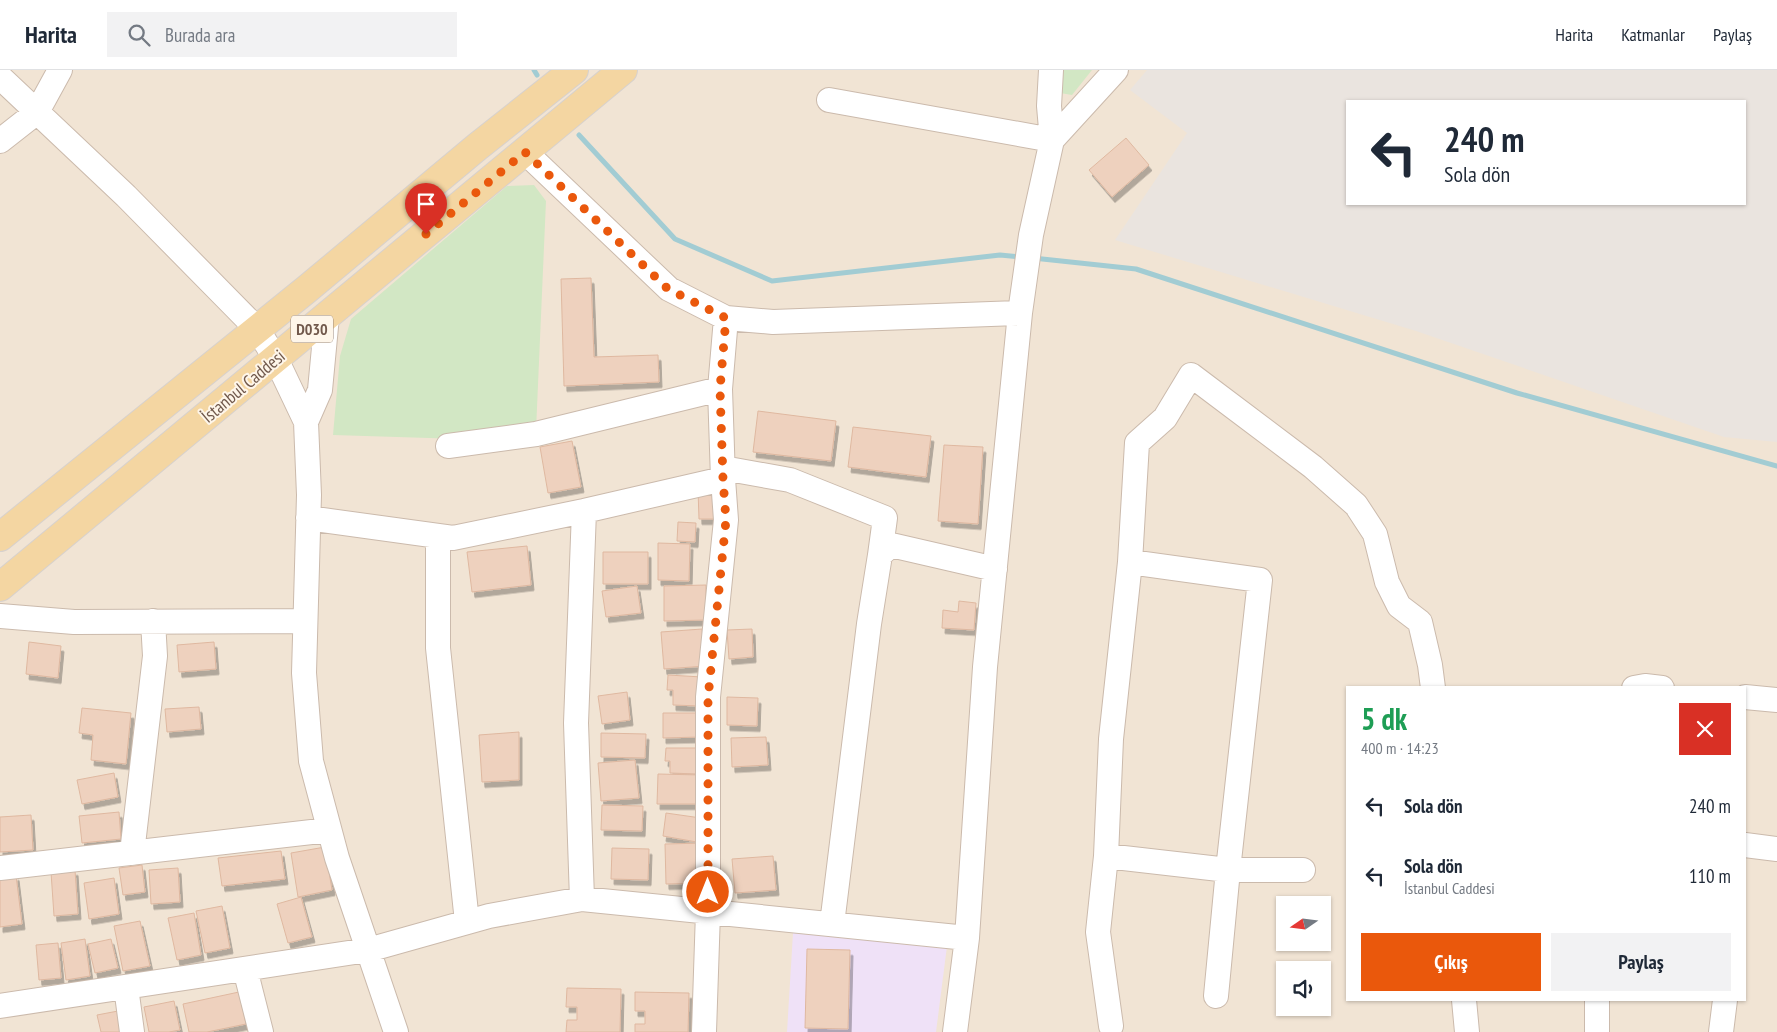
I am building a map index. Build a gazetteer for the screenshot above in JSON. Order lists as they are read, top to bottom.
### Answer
{
  "streets": {
    "main road": ["D030", "İstanbul Caddesi"]
  },
  "north": "left",
  "page": {
    "header": "Harita",
    "search": "Burada ara",
    "nav": ["Harita", "Katmanlar", "Paylaş"],
    "turn": ["240 m", "Sola dön"],
    "heading": ["5 dk", "400 m · 14:23"],
    "list": [
      {
        "name": "Sola dön",
        "value": "240 m"
      },
      {
        "name": "Sola dön",
        "note": "İstanbul Caddesi",
        "value": "110 m"
      }
    ],
    "buttons": ["Çıkış", "Paylaş"]
  }
}
